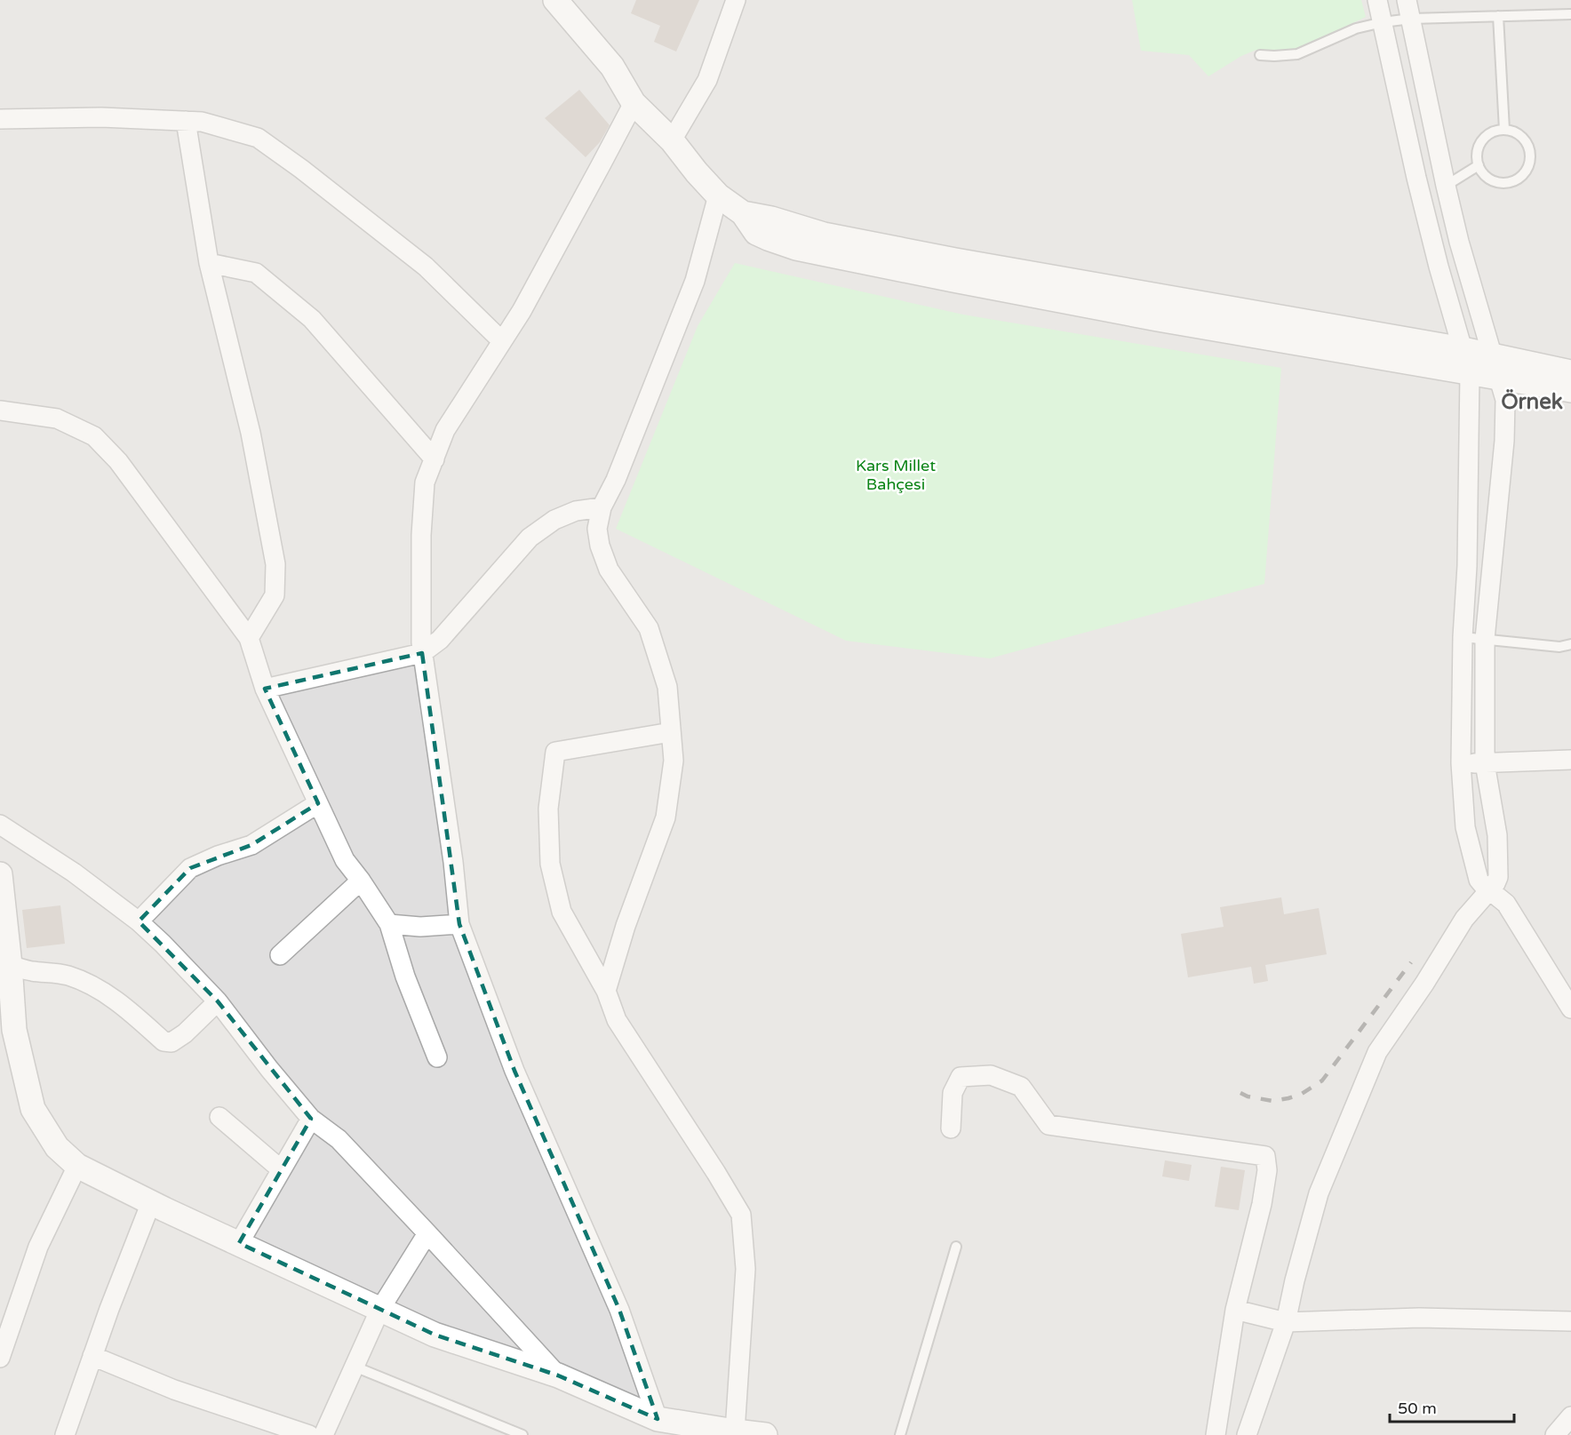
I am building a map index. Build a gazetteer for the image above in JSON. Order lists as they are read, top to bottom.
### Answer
{
  "districts": ["Örnek"],
  "parks": ["Kars Millet Bahçesi"],
  "scale_bar": "50 m"
}
